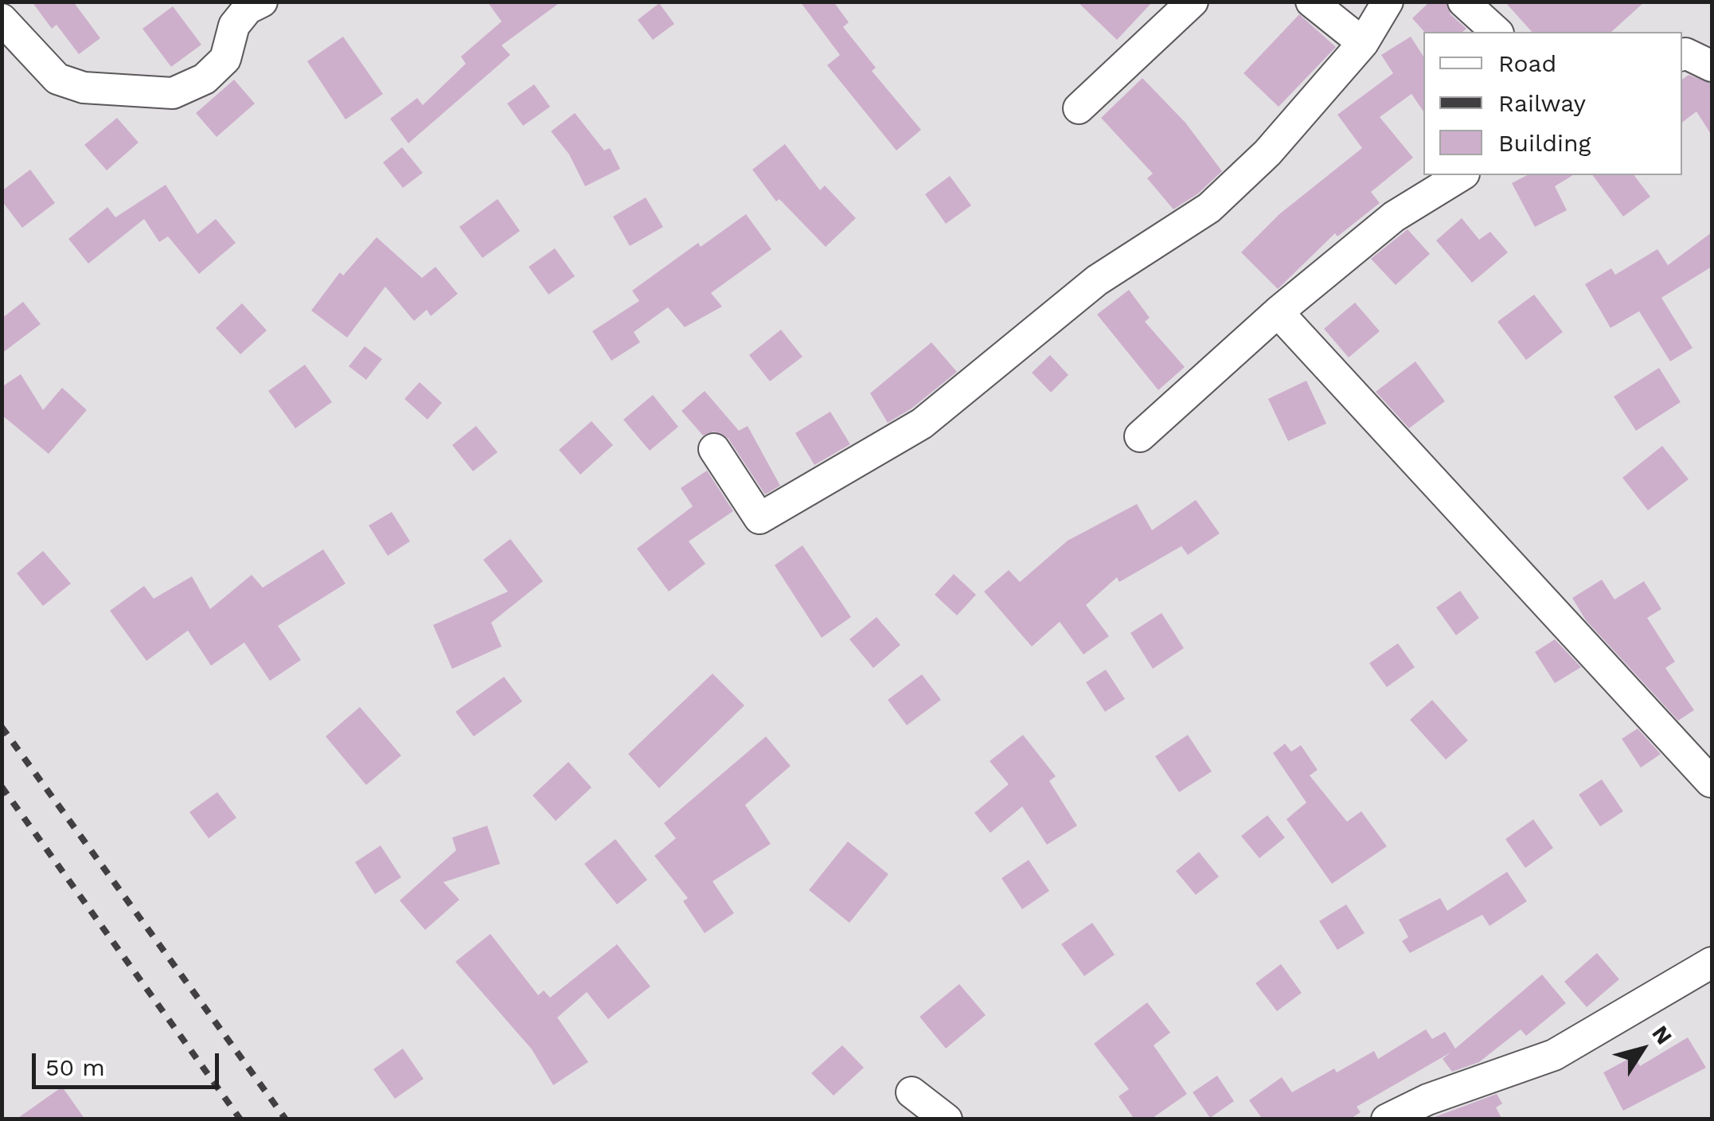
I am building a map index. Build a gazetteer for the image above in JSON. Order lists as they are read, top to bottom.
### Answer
{
  "legend": ["Road", "Railway", "Building"],
  "scale_bar": "50 m",
  "north": "top right"
}
